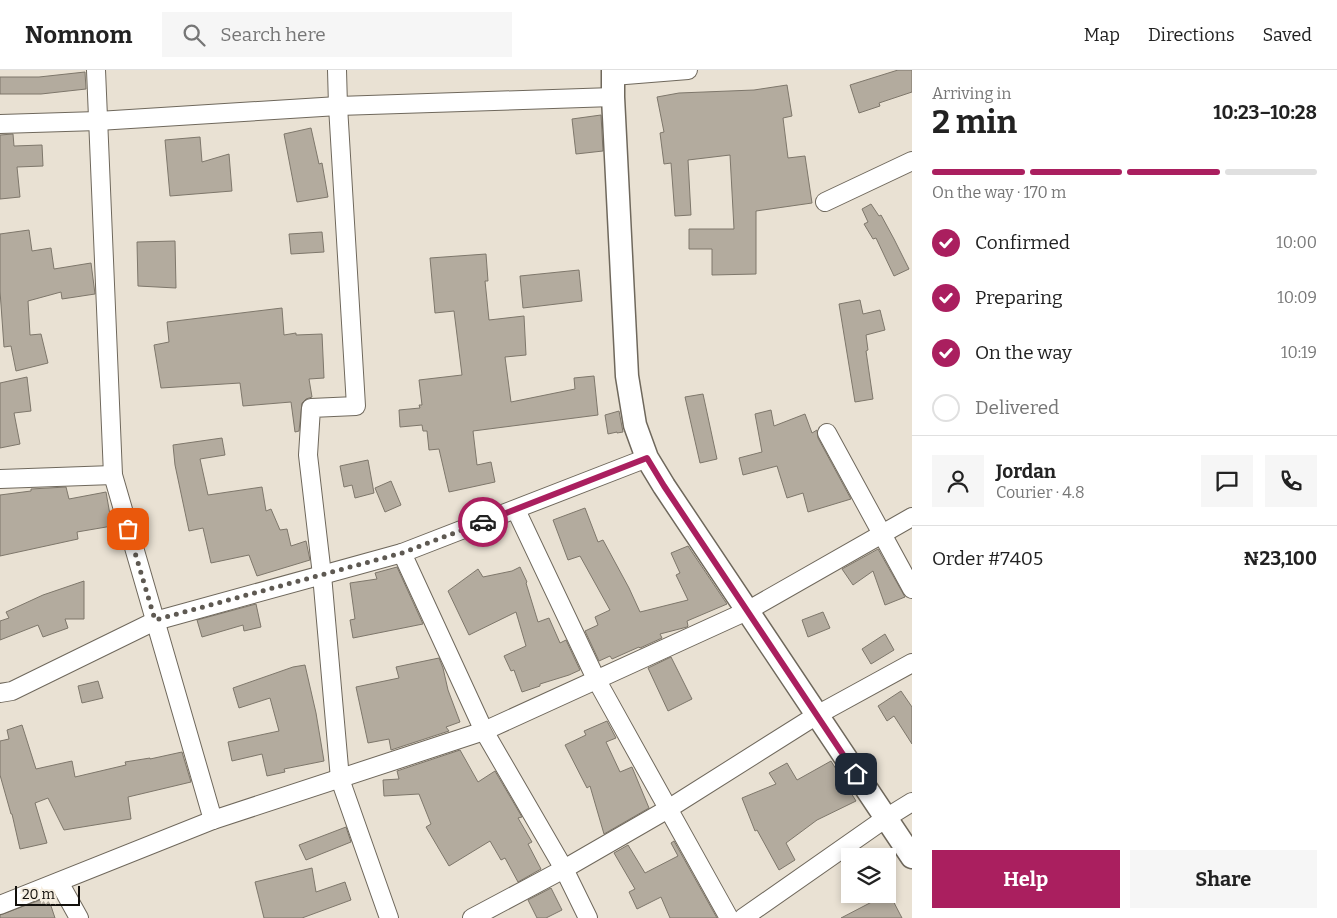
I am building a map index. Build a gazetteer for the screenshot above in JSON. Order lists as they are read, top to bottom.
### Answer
{
  "scale_bar": "20 m",
  "page": {
    "header": "Nomnom",
    "search": "Search here",
    "nav": ["Map", "Directions", "Saved"],
    "heading": ["2 min", "Arriving in", "10:23–10:28"],
    "panel": [
      "Jordan",
      "Courier · 4.8",
      "Order #7405",
      "₦23,100"
    ],
    "bar": "On the way · 170 m",
    "list": [
      ["Confirmed", "10:00"],
      ["Preparing", "10:09"],
      ["On the way", "10:19"],
      "Delivered"
    ],
    "buttons": ["Help", "Share"],
    "scale": "20 m"
  }
}
